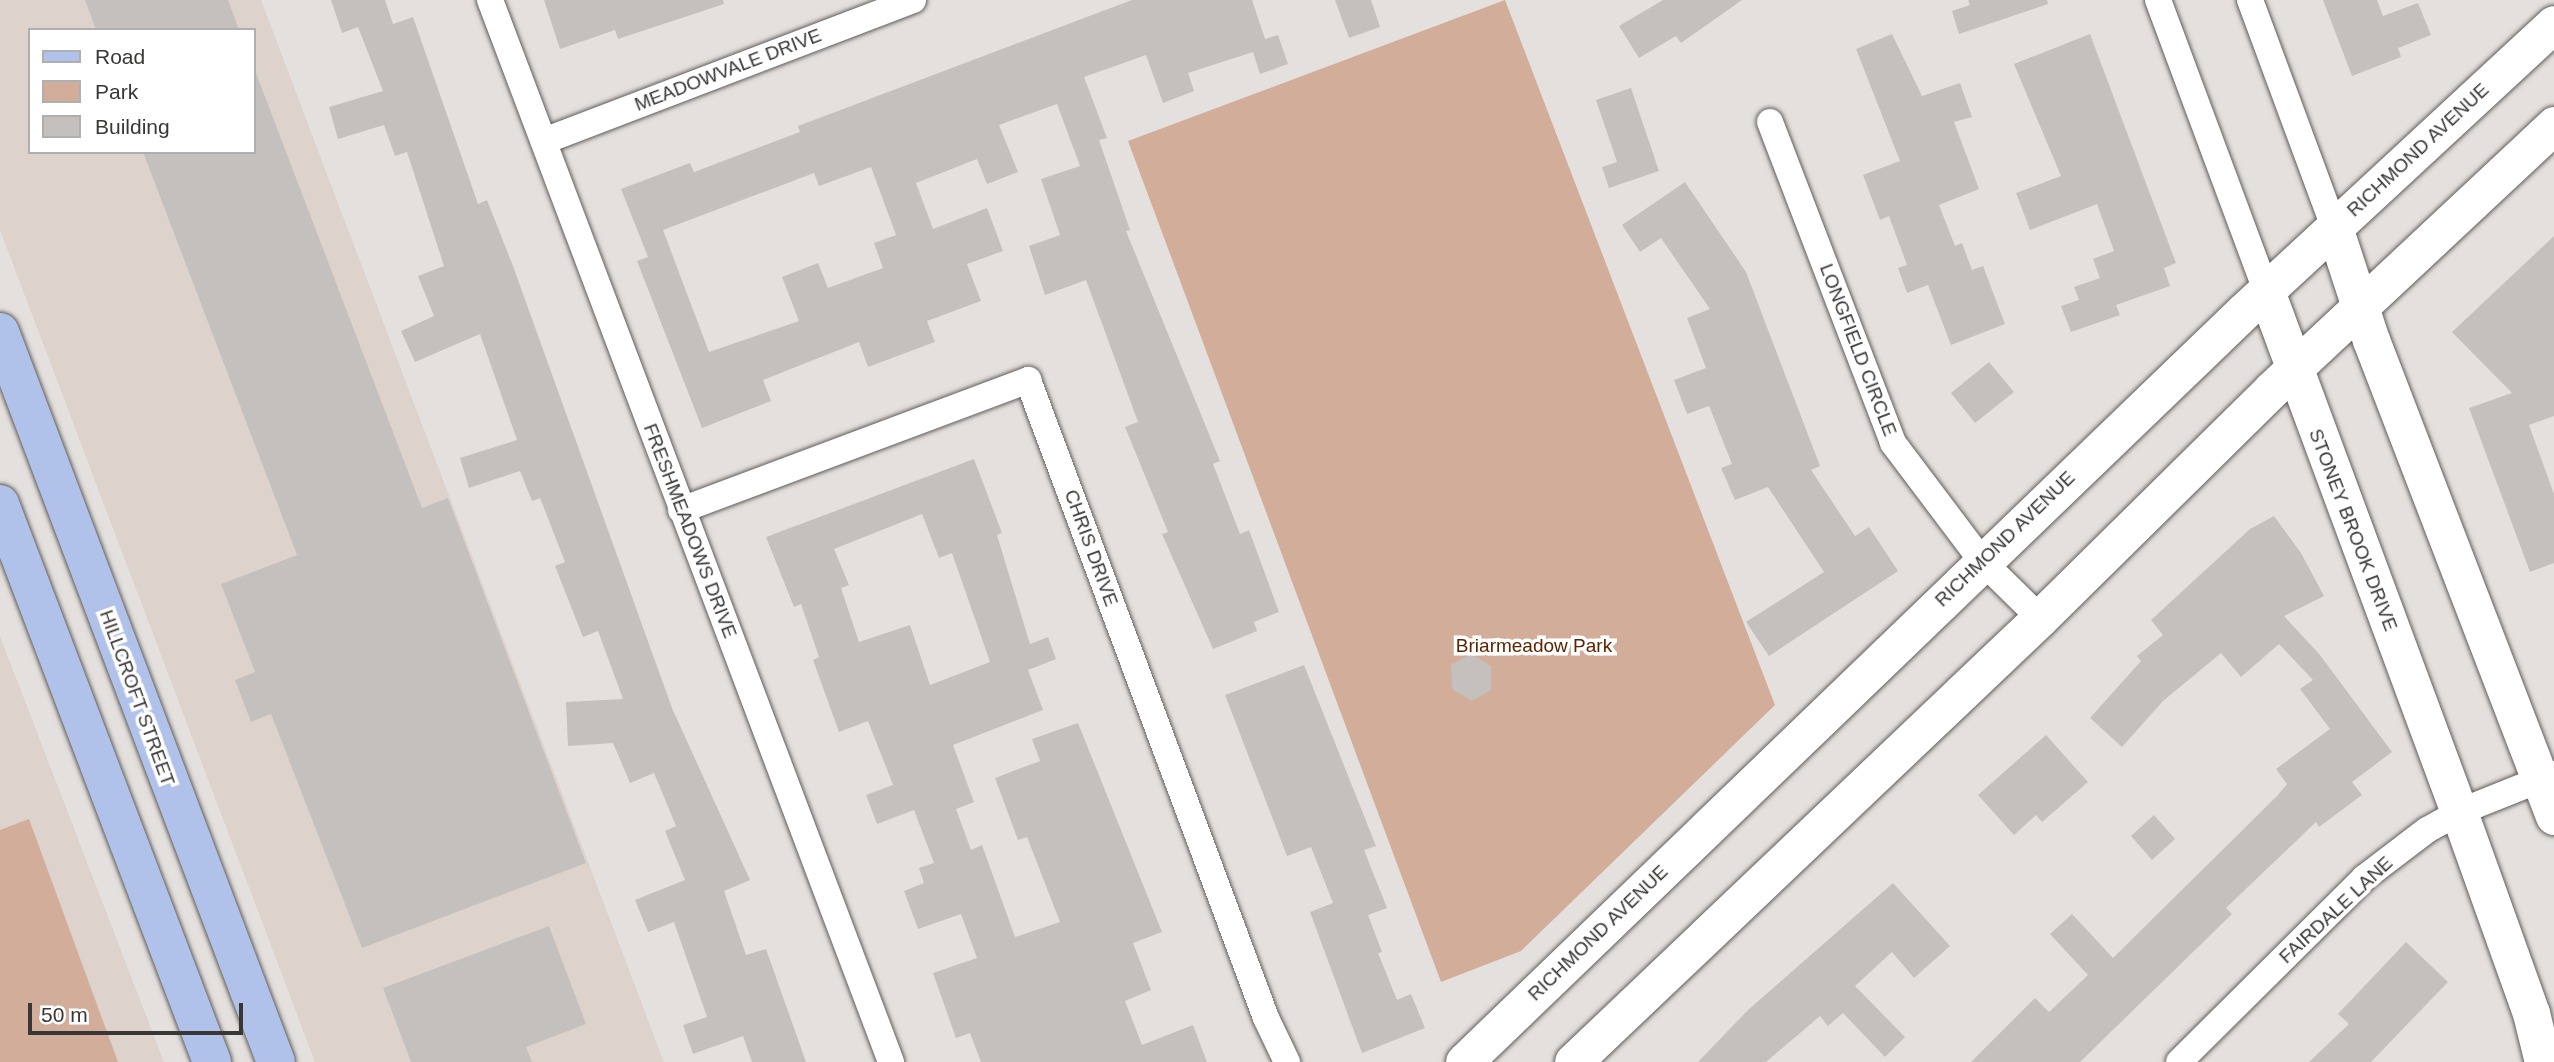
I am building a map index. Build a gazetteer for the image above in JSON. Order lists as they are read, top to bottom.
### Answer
{
  "streets": {
    "main road": ["RICHMOND AVENUE", "STONEY BROOK DRIVE", "HILLCROFT STREET"],
    "street": [
      "MEADOWVALE DRIVE",
      "LONGFIELD CIRCLE",
      "FRESHMEADOWS DRIVE",
      "CHRIS DRIVE",
      "FAIRDALE LANE"
    ]
  },
  "crossings": [
    ["MEADOWVALE DRIVE", "FRESHMEADOWS DRIVE"],
    ["RICHMOND AVENUE", "LONGFIELD CIRCLE"],
    ["RICHMOND AVENUE", "STONEY BROOK DRIVE"],
    ["STONEY BROOK DRIVE", "FAIRDALE LANE"],
    ["FRESHMEADOWS DRIVE", "CHRIS DRIVE"]
  ],
  "parks": ["Briarmeadow Park"],
  "legend": ["Road", "Park", "Building"],
  "scale_bar": "50 m"
}
